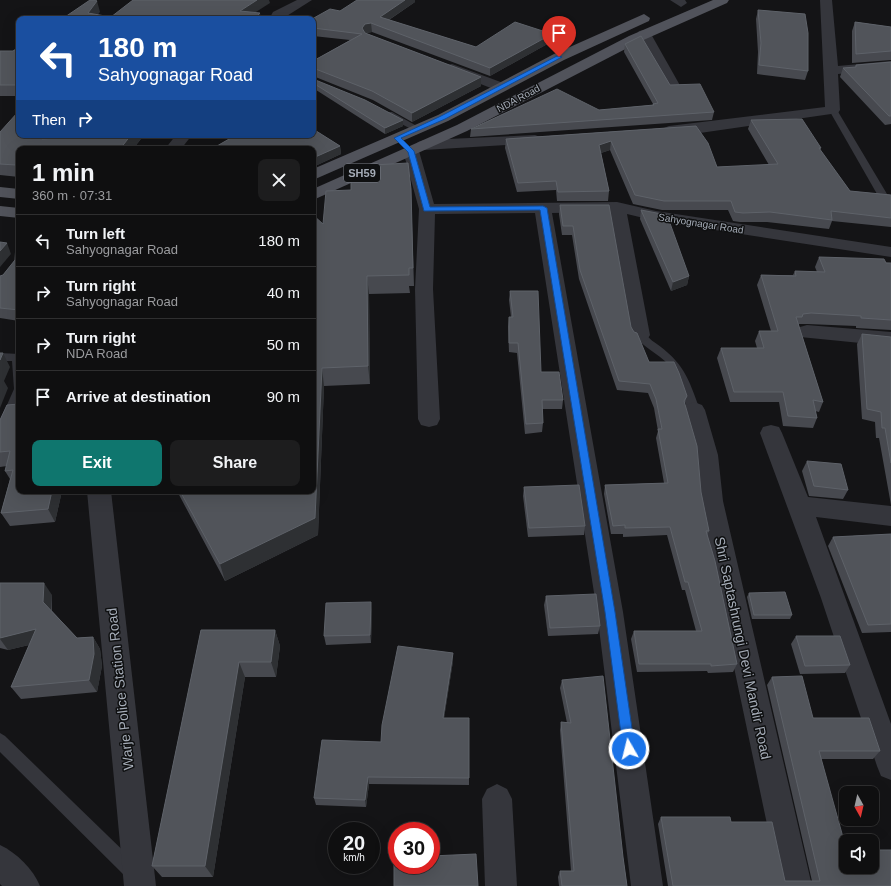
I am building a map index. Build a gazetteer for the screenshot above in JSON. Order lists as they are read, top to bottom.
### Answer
{
  "streets": {
    "main road": ["NDA Road", "SH59"],
    "street": ["Sahyognagar Road", "Shri Saptashrungi Devi Mandir Road", "Warje Police Station Road"]
  },
  "north": "bottom",
  "page": {
    "turn": ["180 m", "Sahyognagar Road"],
    "then": "Then",
    "heading": ["1 min", "360 m · 07:31"],
    "list": [
      {
        "name": "Turn left",
        "note": "Sahyognagar Road",
        "value": "180 m"
      },
      {
        "name": "Turn right",
        "note": "Sahyognagar Road",
        "value": "40 m"
      },
      {
        "name": "Turn right",
        "note": "NDA Road",
        "value": "50 m"
      },
      {
        "name": "Arrive at destination",
        "value": "90 m"
      }
    ],
    "buttons": ["Exit", "Share"],
    "speed": "20 km/h",
    "limit": "30"
  }
}
